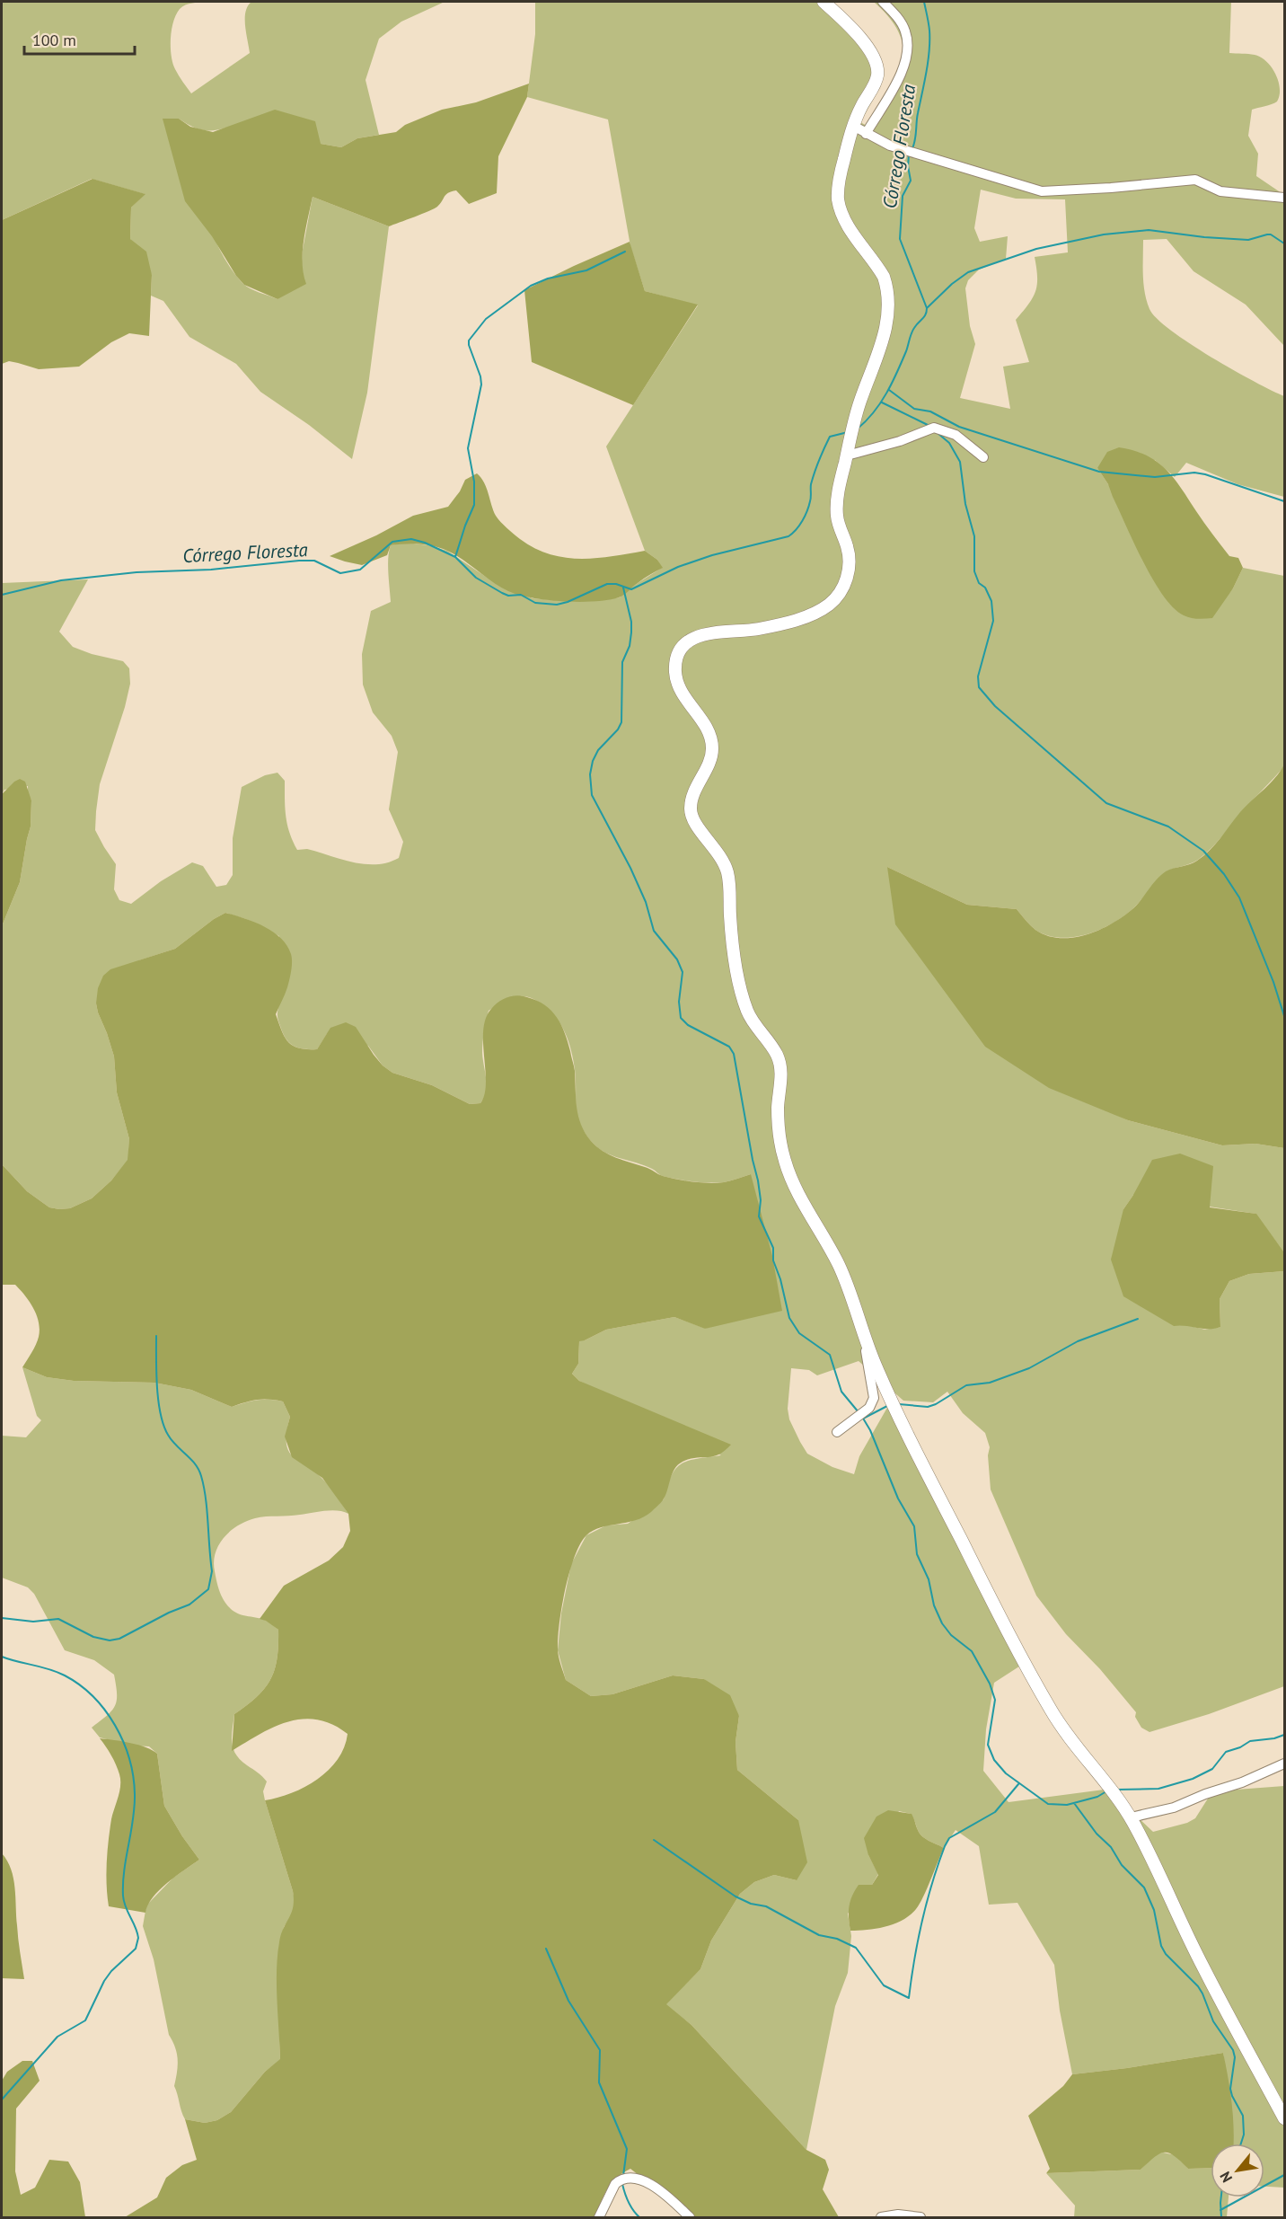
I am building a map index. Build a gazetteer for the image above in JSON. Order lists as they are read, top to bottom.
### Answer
{
  "water": ["Córrego Floresta"],
  "scale_bar": "100 m",
  "north": "bottom left"
}
